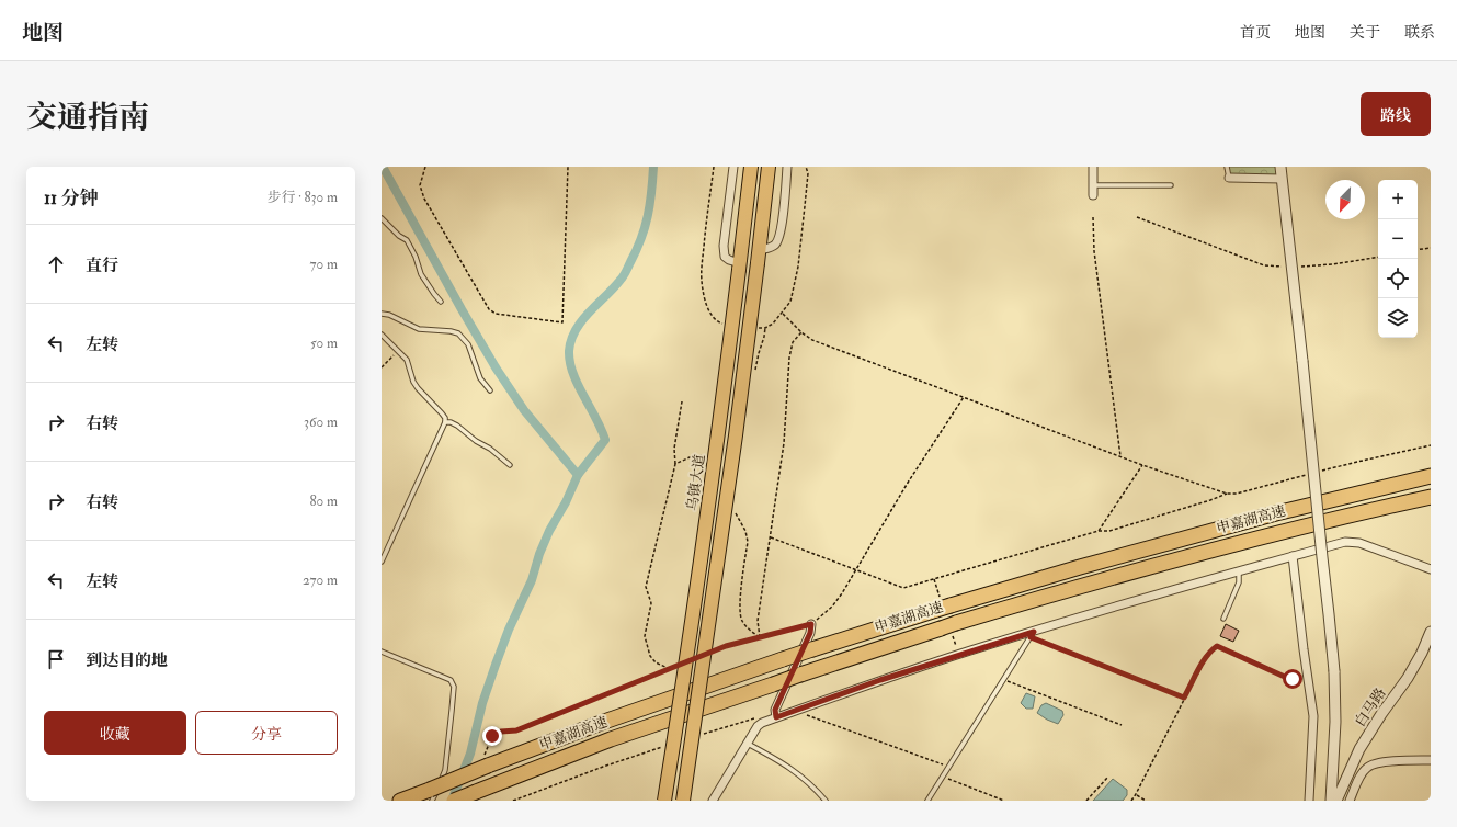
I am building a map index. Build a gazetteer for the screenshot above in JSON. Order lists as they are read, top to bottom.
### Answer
{
  "streets": {
    "highway": ["申嘉湖高速"],
    "main road": ["乌镇大道"],
    "street": ["白马路"]
  },
  "north": "bottom left",
  "page": {
    "header": "地图",
    "nav": [
      "首页",
      "地图",
      "关于",
      "联系"
    ],
    "title": "交通指南",
    "buttons": [
      "路线",
      ["收藏", "分享"]
    ],
    "heading": ["11 分钟", "步行 · 830 m"],
    "map_buttons": ["+", "−"],
    "list": [
      ["直行", "70 m"],
      ["左转", "50 m"],
      ["右转", "360 m"],
      ["右转", "80 m"],
      ["左转", "270 m"],
      "到达目的地"
    ]
  }
}
